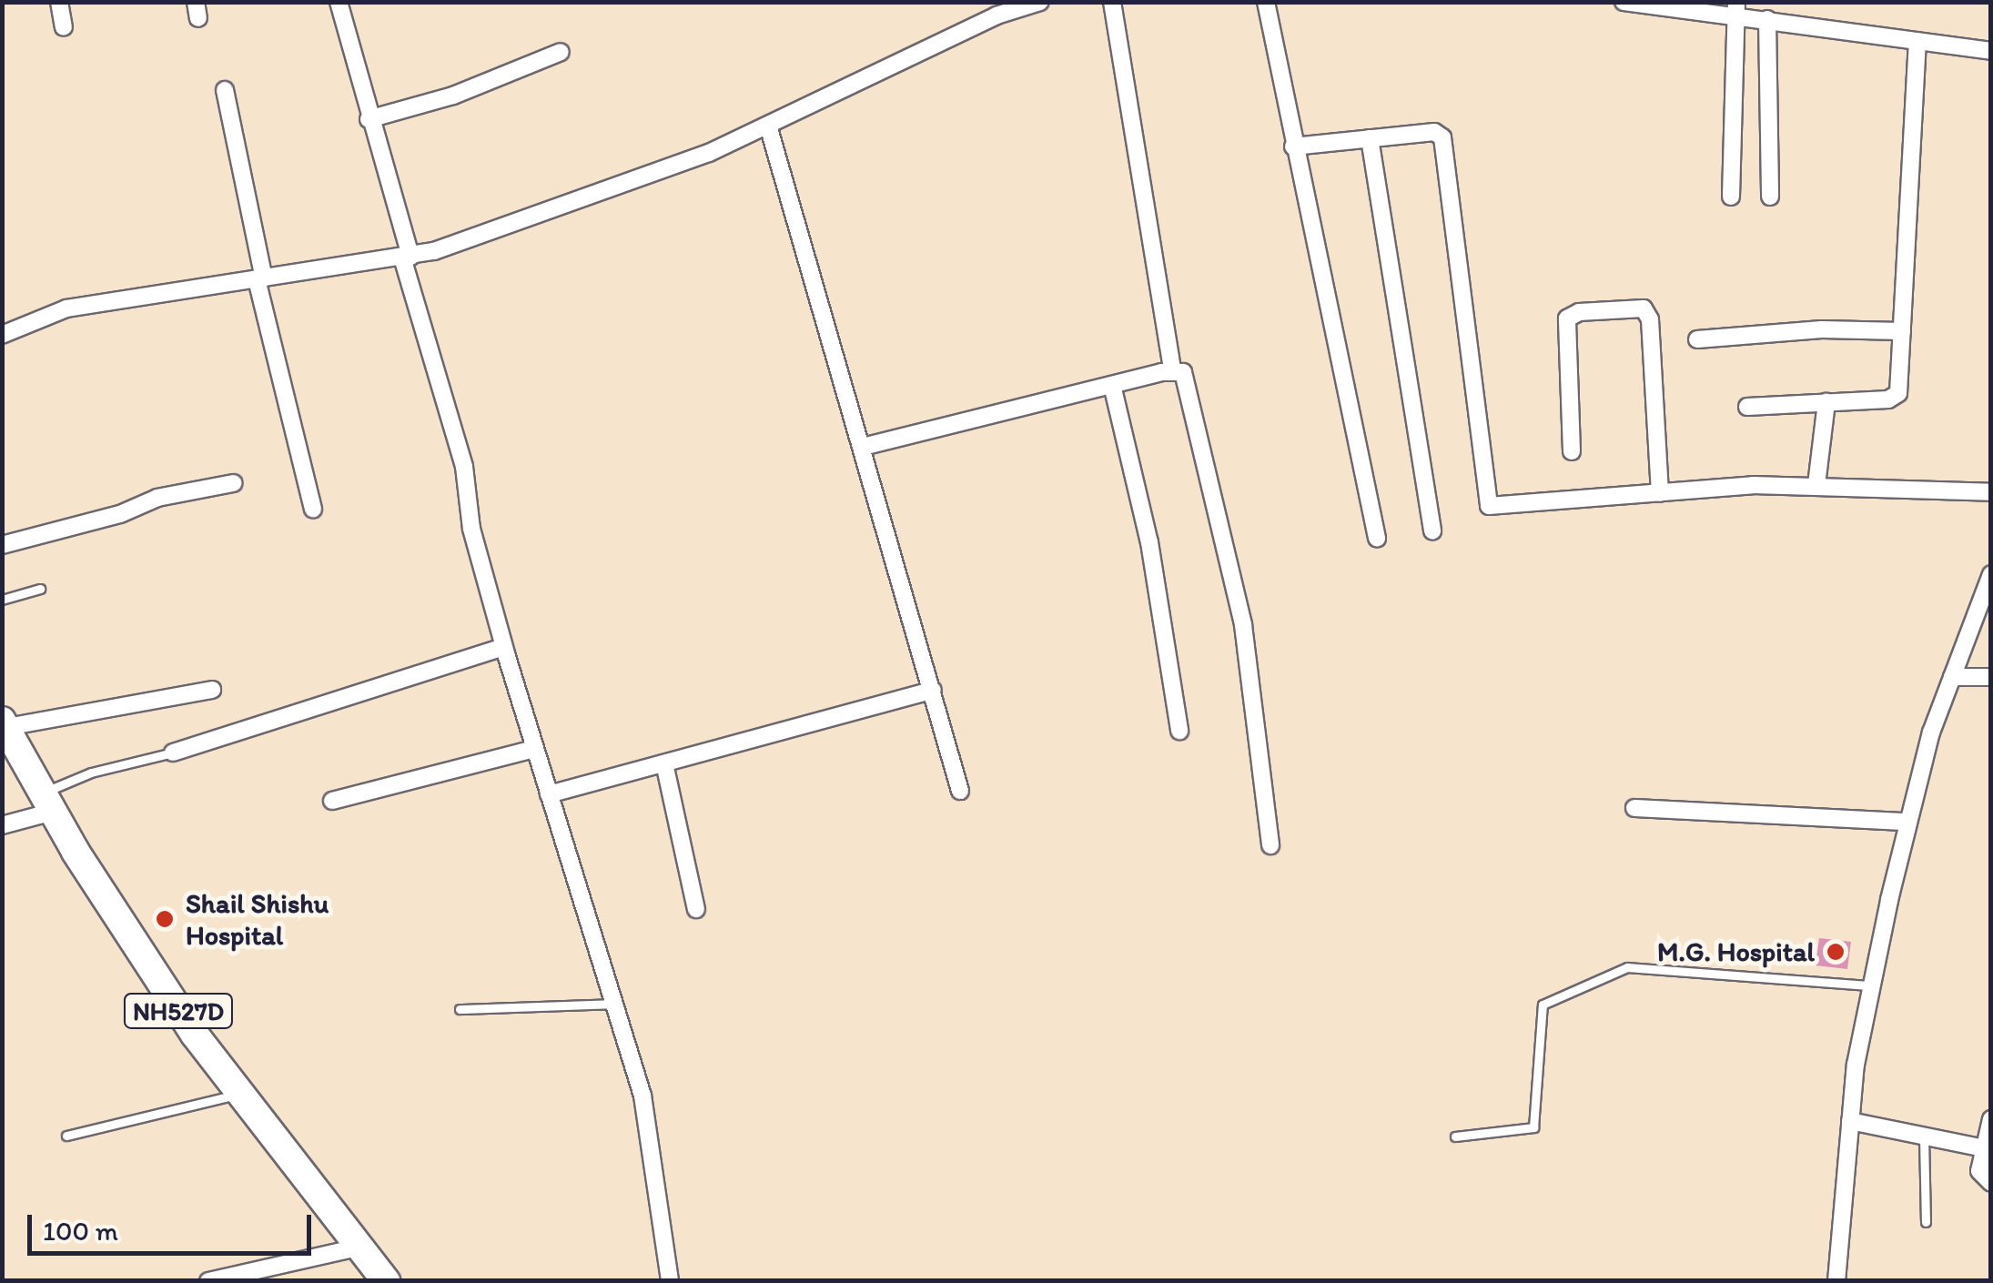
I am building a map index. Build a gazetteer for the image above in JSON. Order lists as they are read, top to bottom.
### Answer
{
  "streets": {
    "highway": ["NH527D"]
  },
  "places": ["Shail Shishu Hospital", "M.G. Hospital"],
  "scale_bar": "100 m"
}
